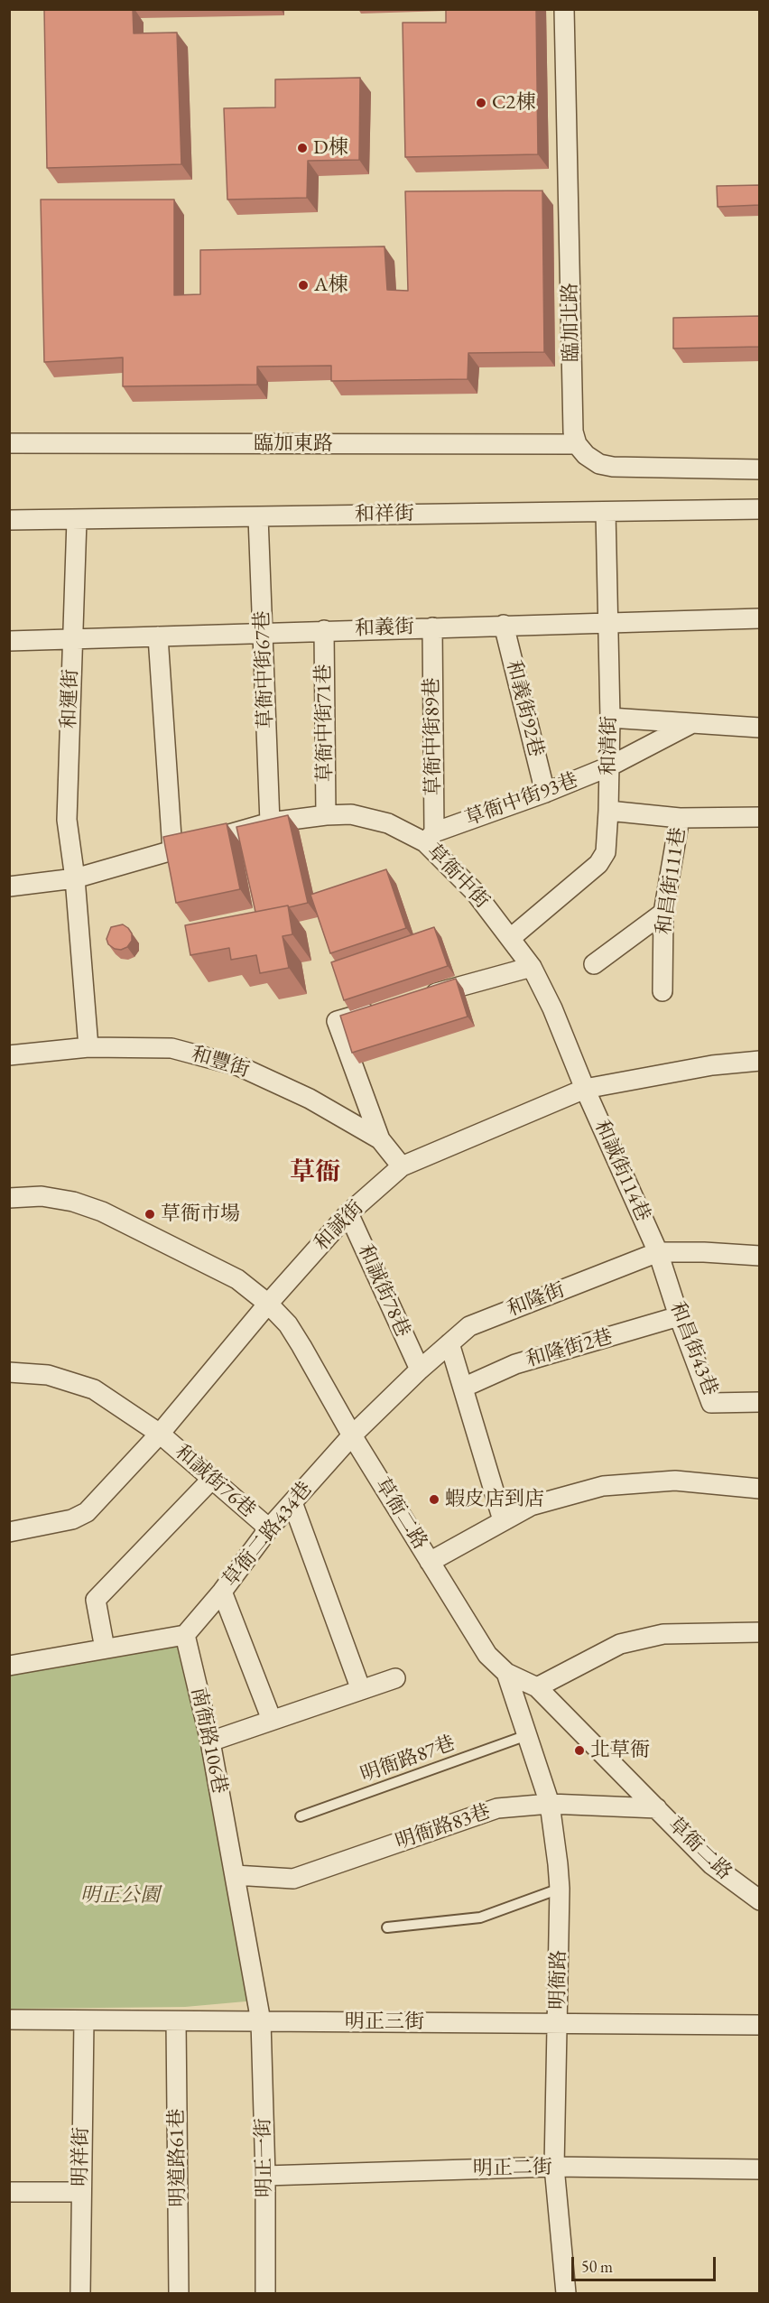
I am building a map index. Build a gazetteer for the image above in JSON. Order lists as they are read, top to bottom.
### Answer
{
  "streets": {
    "street": [
      "臨加北路",
      "臨加東路",
      "和祥街",
      "和義街",
      "草衙中街67巷",
      "和運街",
      "和義街92巷",
      "草衙中街71巷",
      "草衙中街89巷",
      "和清街",
      "草衙中街93巷",
      "草衙中街",
      "和昌街111巷",
      "和豐街",
      "和誠街114巷",
      "和誠街",
      "和誠街78巷",
      "和隆街",
      "和隆街2巷",
      "和昌街43巷",
      "和誠街76巷",
      "草衙二路",
      "草衙二路434巷",
      "南衙路106巷",
      "明衙路83巷",
      "明衙路",
      "明正三街",
      "明祥街",
      "明道路61巷",
      "明正一街",
      "明正二街"
    ],
    "lane": ["明衙路87巷"]
  },
  "crossings": [
    ["臨加北路", "臨加東路"],
    ["和祥街", "草衙中街67巷"],
    ["和祥街", "和運街"],
    ["和祥街", "和清街"],
    ["和義街", "草衙中街67巷"],
    ["和義街", "和運街"],
    ["和義街", "和義街92巷"],
    ["和義街", "草衙中街71巷"],
    ["和義街", "草衙中街89巷"],
    ["和義街", "和清街"],
    ["草衙中街67巷", "草衙中街"],
    ["和運街", "草衙中街"],
    ["和運街", "和豐街"],
    ["和義街92巷", "草衙中街93巷"],
    ["草衙中街71巷", "草衙中街"],
    ["草衙中街89巷", "草衙中街93巷"],
    ["草衙中街89巷", "草衙中街"],
    ["和清街", "草衙中街93巷"],
    ["和清街", "草衙中街"],
    ["草衙中街93巷", "草衙中街"],
    ["草衙中街", "和誠街114巷"],
    ["草衙中街", "和誠街"],
    ["和豐街", "和誠街"],
    ["和誠街114巷", "和誠街"],
    ["和誠街114巷", "和隆街"],
    ["和誠街114巷", "和昌街43巷"],
    ["和誠街", "和誠街78巷"],
    ["和誠街", "和誠街76巷"],
    ["和誠街", "草衙二路"],
    ["和誠街78巷", "和隆街"],
    ["和隆街", "和昌街43巷"],
    ["和隆街", "草衙二路"],
    ["和隆街", "草衙二路434巷"],
    ["和隆街2巷", "和昌街43巷"],
    ["和誠街76巷", "草衙二路434巷"],
    ["草衙二路", "草衙二路434巷"],
    ["草衙二路", "明衙路83巷"],
    ["草衙二路", "明衙路"],
    ["草衙二路434巷", "南衙路106巷"],
    ["南衙路106巷", "明衙路83巷"],
    ["南衙路106巷", "明正三街"],
    ["南衙路106巷", "明正一街"],
    ["明衙路87巷", "明衙路"],
    ["明衙路83巷", "明衙路"],
    ["明衙路", "明正三街"],
    ["明衙路", "明正二街"],
    ["明正三街", "明祥街"],
    ["明正三街", "明道路61巷"],
    ["明正三街", "明正一街"],
    ["明正一街", "明正二街"]
  ],
  "districts": ["草衙"],
  "parks": ["明正公園"],
  "places": [
    "C2棟",
    "D棟",
    "A棟",
    "草衙市場",
    "蝦皮店到店",
    "北草衙"
  ],
  "scale_bar": "50 m"
}
